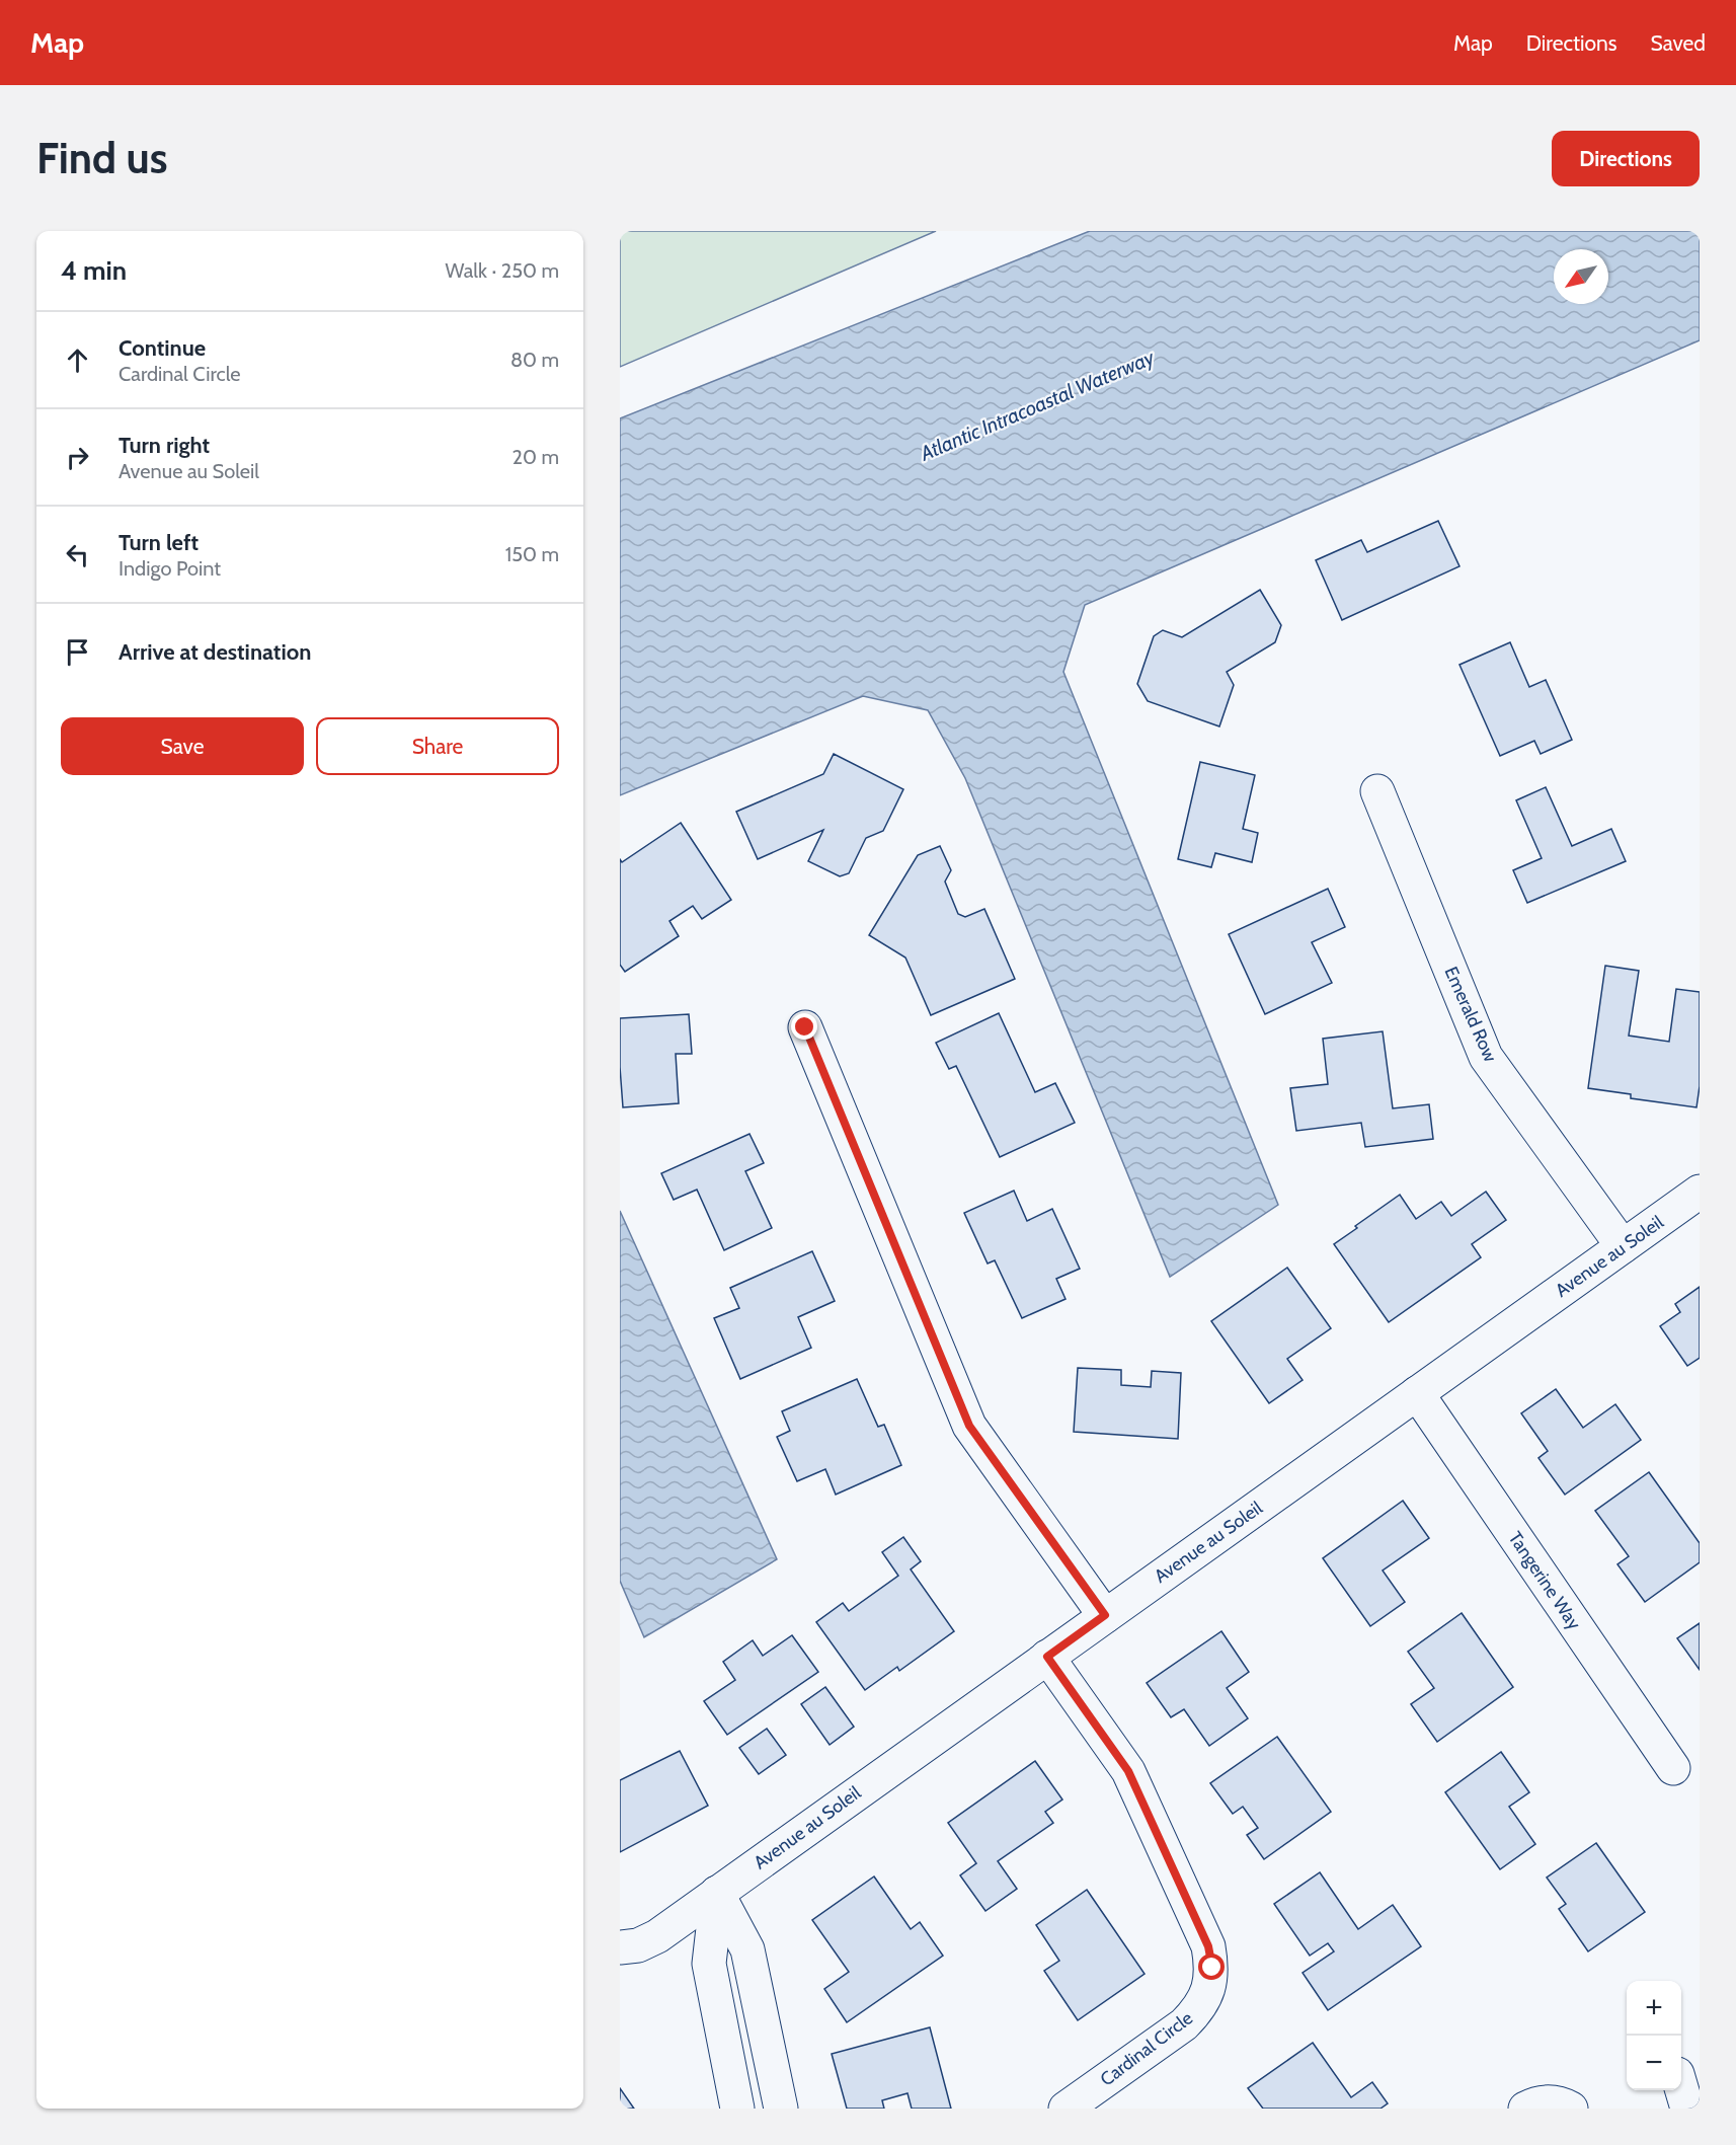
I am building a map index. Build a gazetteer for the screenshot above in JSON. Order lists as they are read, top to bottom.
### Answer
{
  "streets": {
    "street": [
      "Emerald Row",
      "Avenue au Soleil",
      "Tangerine Way",
      "Cardinal Circle"
    ]
  },
  "crossings": [
    ["Emerald Row", "Avenue au Soleil"],
    ["Avenue au Soleil", "Tangerine Way"],
    ["Avenue au Soleil", "Cardinal Circle"]
  ],
  "water": ["Atlantic Intracoastal Waterway"],
  "north": "bottom left",
  "page": {
    "header": "Map",
    "nav": ["Map", "Directions", "Saved"],
    "buttons": [
      "Directions",
      ["Save", "Share"]
    ],
    "title": "Find us",
    "heading": ["4 min", "Walk · 250 m"],
    "list": [
      ["Continue", "Cardinal Circle", "80 m"],
      ["Turn right", "Avenue au Soleil", "20 m"],
      ["Turn left", "Indigo Point", "150 m"],
      "Arrive at destination"
    ],
    "map_buttons": ["+", "−"]
  }
}
